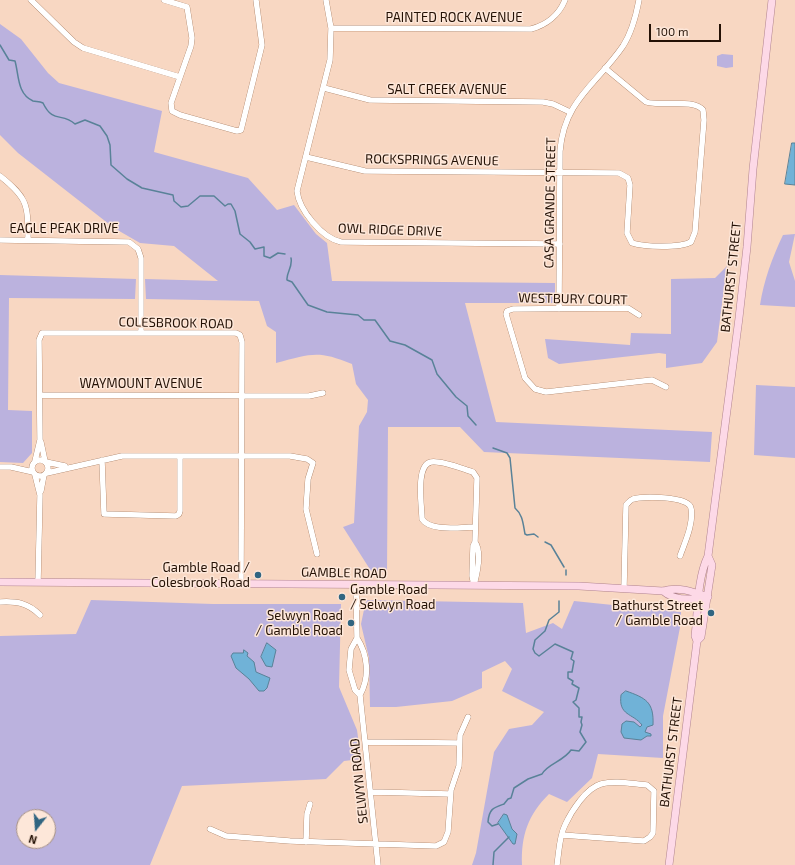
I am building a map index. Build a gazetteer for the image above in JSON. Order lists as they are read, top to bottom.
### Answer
{
  "streets": {
    "main road": ["BATHURST STREET", "GAMBLE ROAD"],
    "street": [
      "PAINTED ROCK AVENUE",
      "SALT CREEK AVENUE",
      "ROCKSPRINGS AVENUE",
      "CASA GRANDE STREET",
      "EAGLE PEAK DRIVE",
      "OWL RIDGE DRIVE",
      "WESTBURY COURT",
      "COLESBROOK ROAD",
      "WAYMOUNT AVENUE",
      "SELWYN ROAD"
    ]
  },
  "crossings": [
    ["PAINTED ROCK AVENUE", "OWL RIDGE DRIVE"],
    ["SALT CREEK AVENUE", "CASA GRANDE STREET"],
    ["SALT CREEK AVENUE", "OWL RIDGE DRIVE"],
    ["ROCKSPRINGS AVENUE", "CASA GRANDE STREET"],
    ["ROCKSPRINGS AVENUE", "OWL RIDGE DRIVE"],
    ["CASA GRANDE STREET", "OWL RIDGE DRIVE"],
    ["CASA GRANDE STREET", "WESTBURY COURT"],
    ["EAGLE PEAK DRIVE", "COLESBROOK ROAD"],
    ["BATHURST STREET", "GAMBLE ROAD"],
    ["COLESBROOK ROAD", "WAYMOUNT AVENUE"],
    ["COLESBROOK ROAD", "GAMBLE ROAD"],
    ["GAMBLE ROAD", "SELWYN ROAD"]
  ],
  "places": [
    "Gamble Road / Colesbrook Road",
    "Gamble Road / Selwyn Road",
    "Bathurst Street / Gamble Road",
    "Selwyn Road / Gamble Road"
  ],
  "scale_bar": "100 m",
  "north": "bottom"
}
